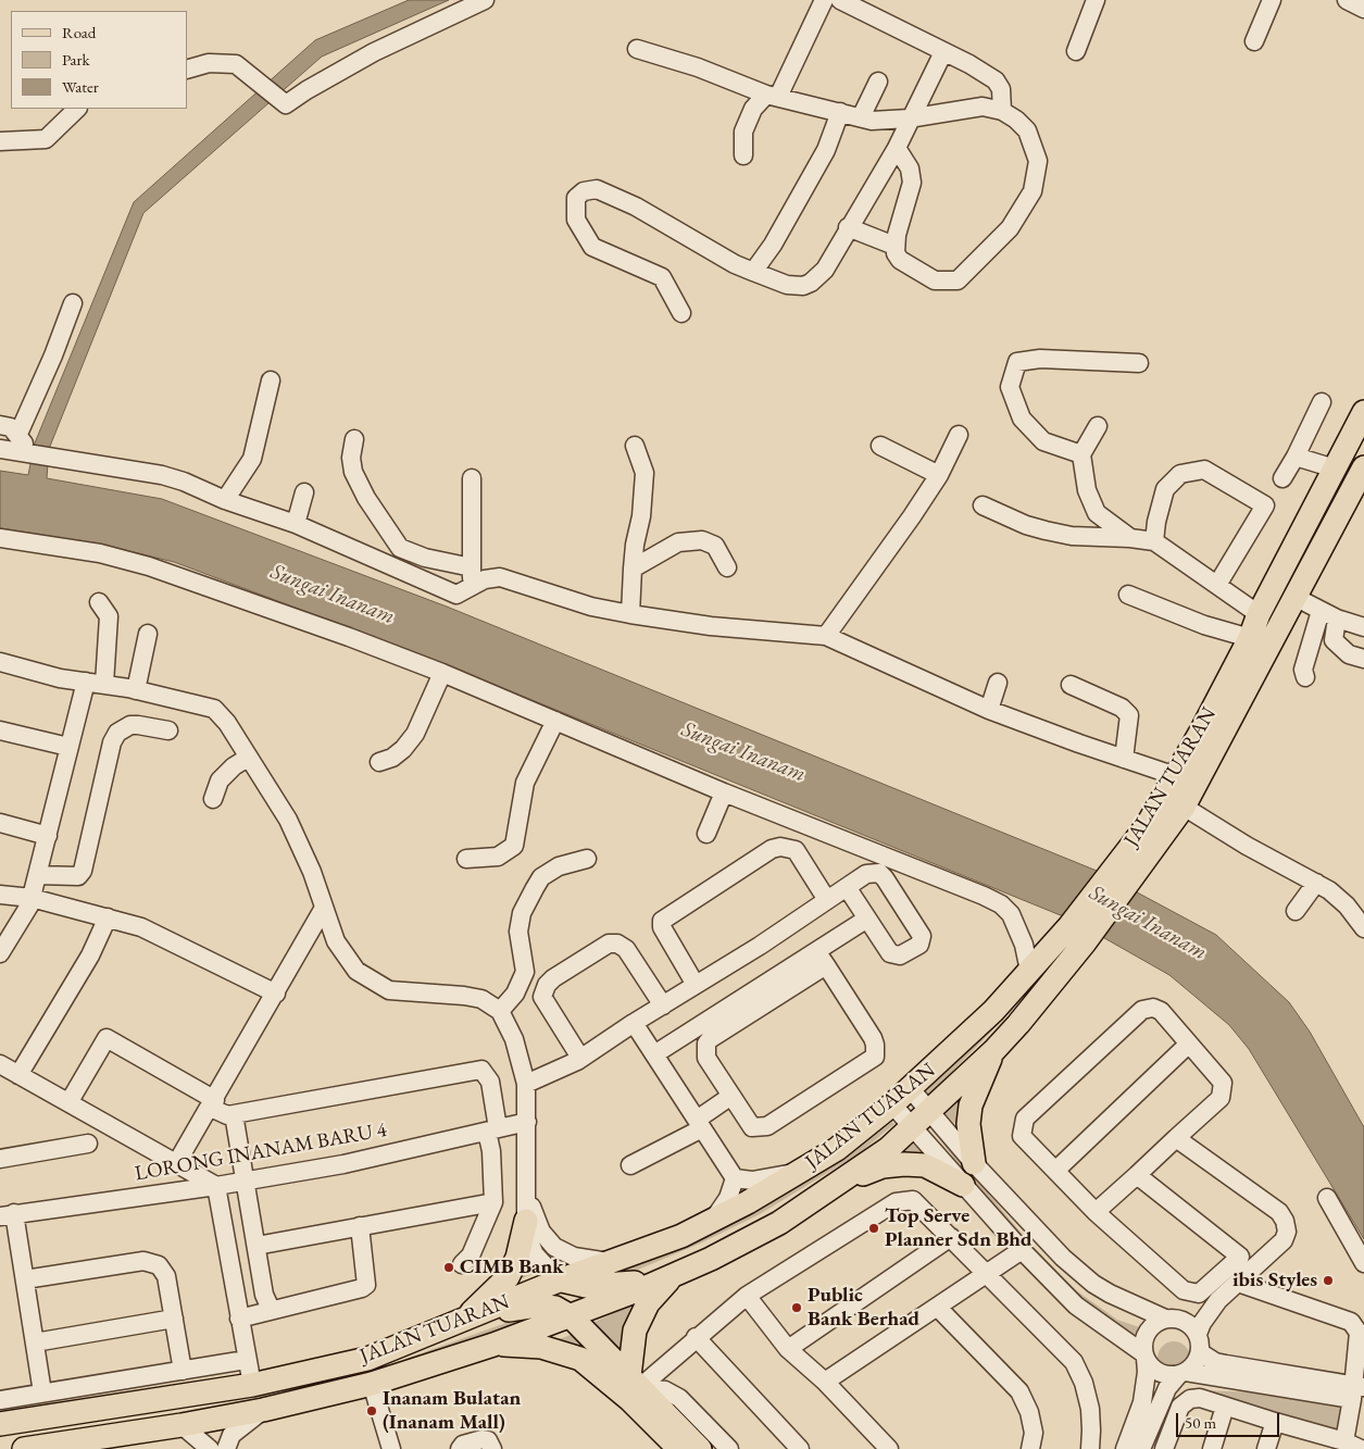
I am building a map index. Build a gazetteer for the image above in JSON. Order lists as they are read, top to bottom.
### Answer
{
  "streets": {
    "main road": ["JALAN TUARAN"],
    "street": ["LORONG INANAM BARU 4"]
  },
  "water": ["Sungai Inanam"],
  "places": [
    "Top Serve Planner Sdn Bhd",
    "CIMB Bank",
    "ibis Styles",
    "Public Bank Berhad",
    "Inanam Bulatan (Inanam Mall)"
  ],
  "legend": ["Road", "Park", "Water"],
  "scale_bar": "50 m"
}
